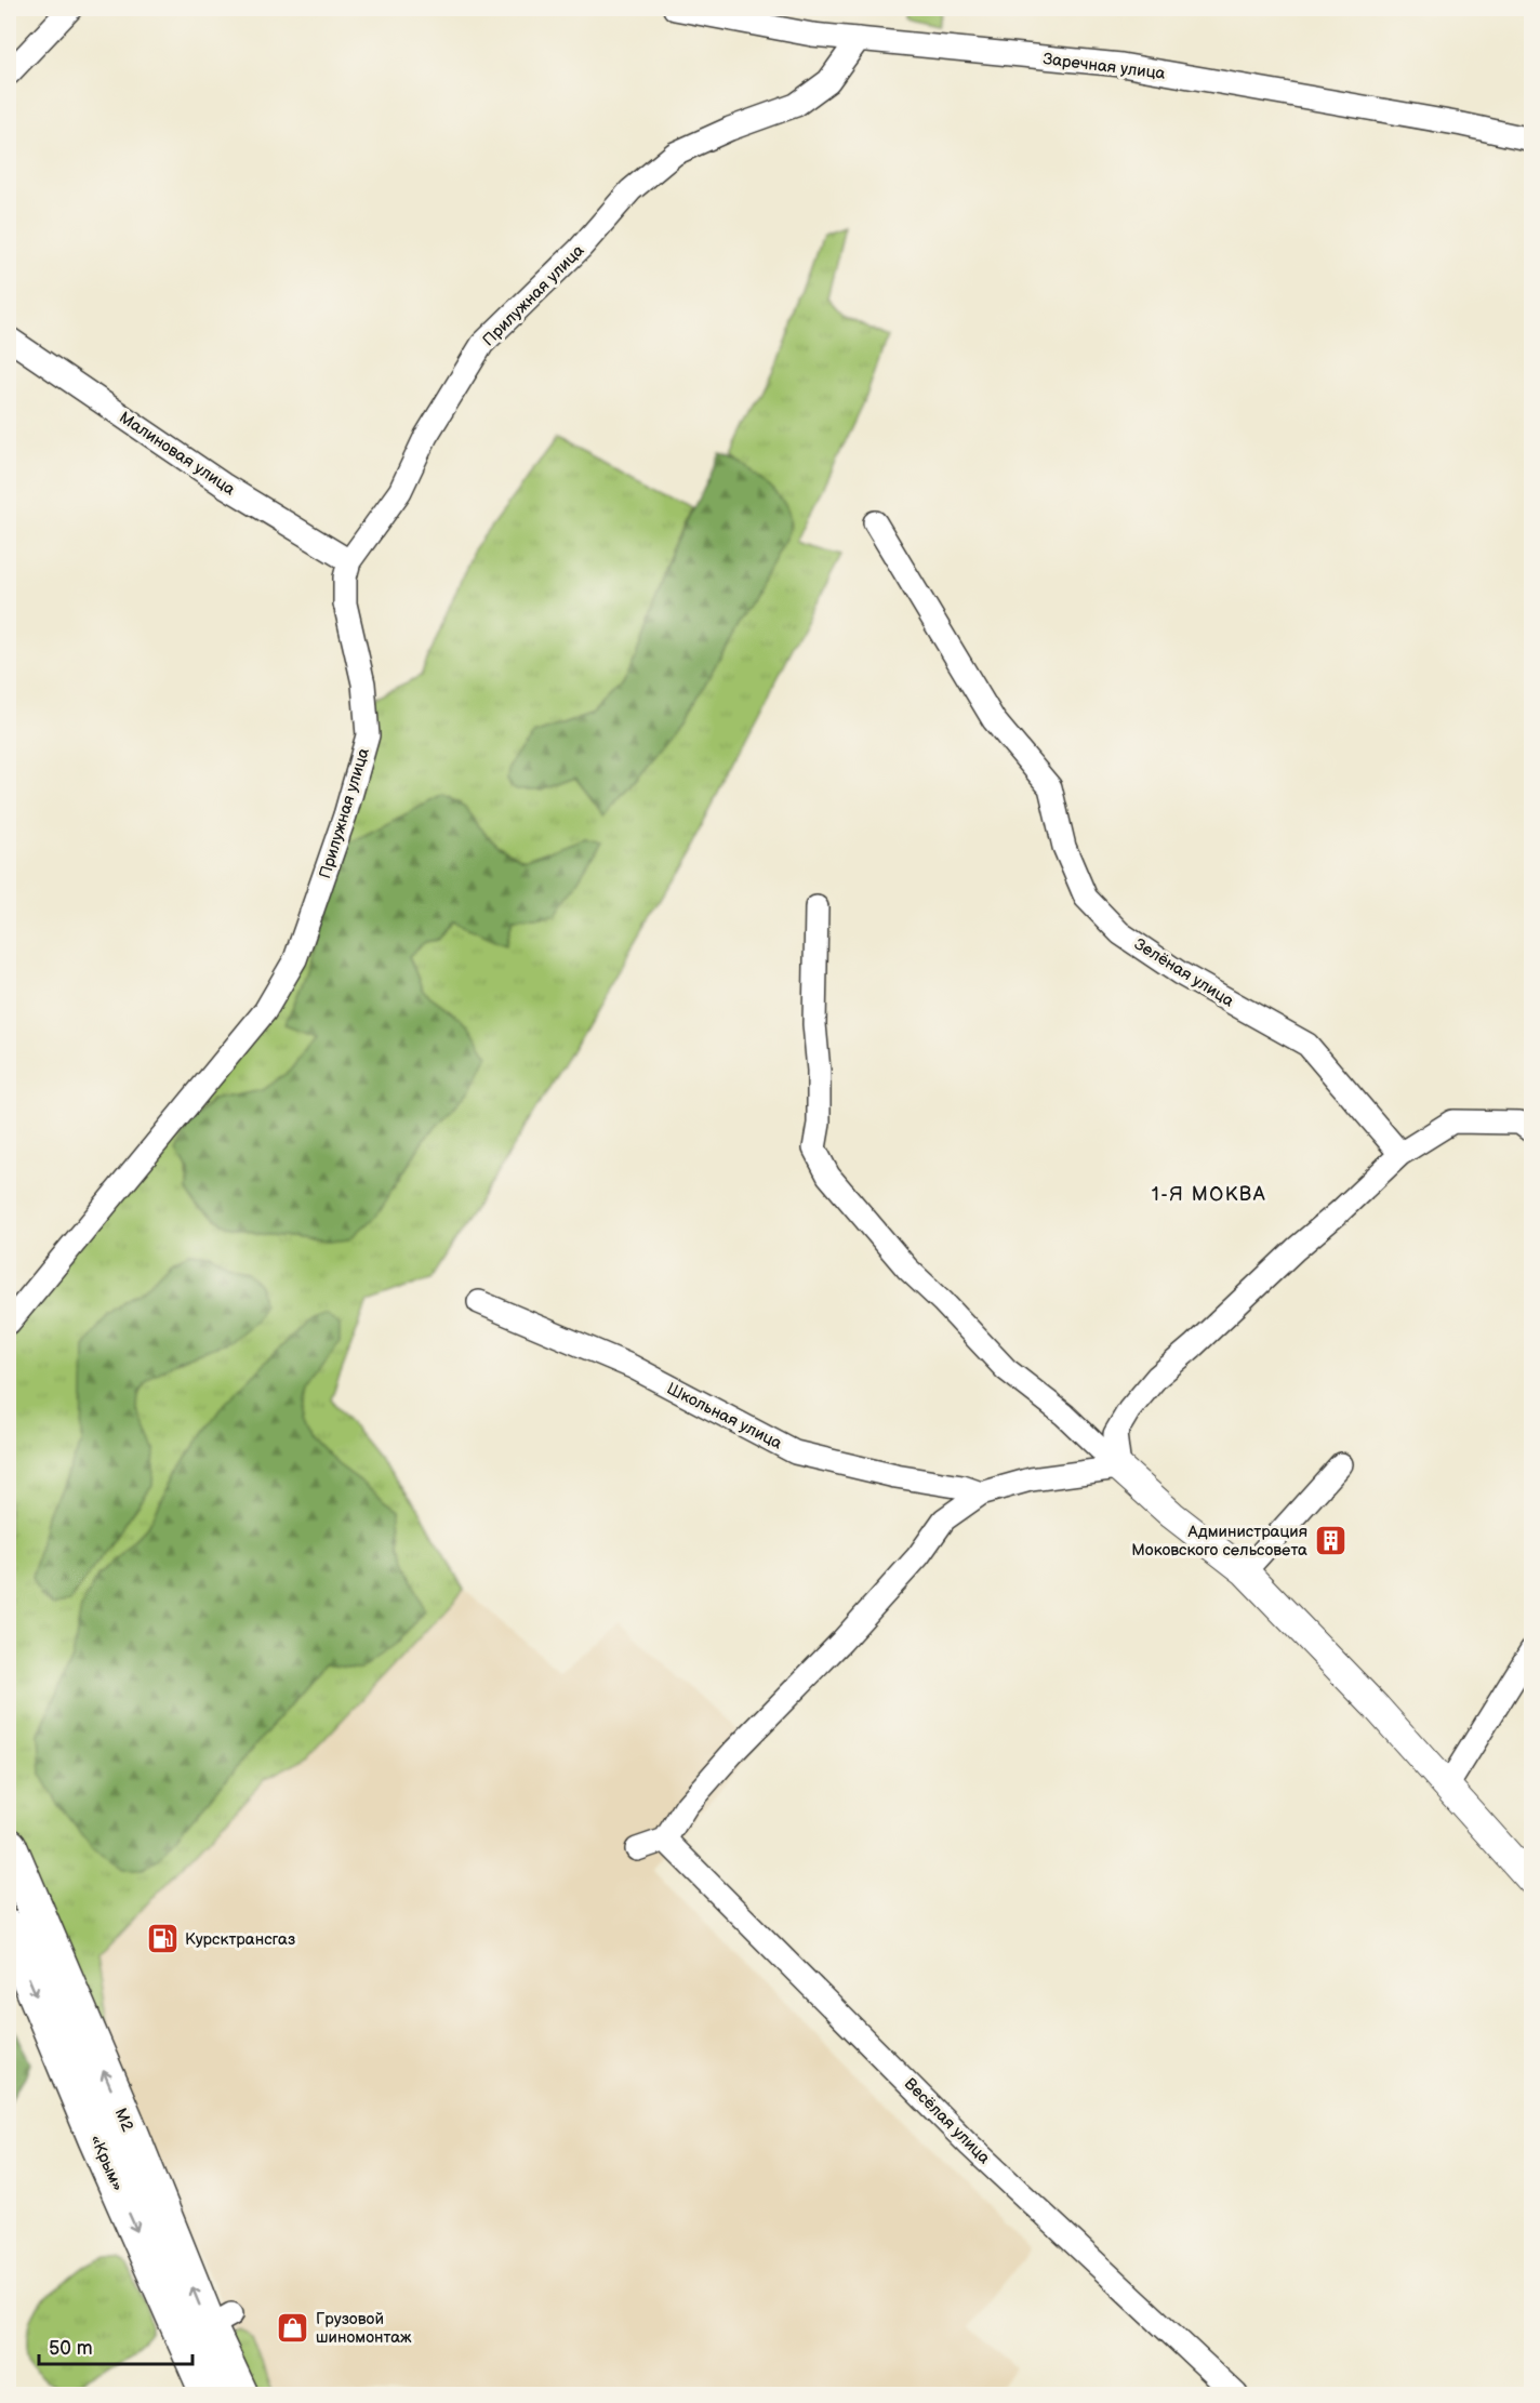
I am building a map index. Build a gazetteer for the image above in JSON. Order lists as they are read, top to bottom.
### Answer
{
  "streets": {
    "highway": ["М2", "«Крым»"],
    "street": [
      "Заречная улица",
      "Прилужная улица",
      "Малиновая улица",
      "Зелёная улица",
      "Школьная улица",
      "Весёлая улица"
    ]
  },
  "crossings": [
    ["Заречная улица", "Прилужная улица"],
    ["Прилужная улица", "Малиновая улица"]
  ],
  "one_way": ["М2", "«Крым»"],
  "districts": ["1-Я МОКВА"],
  "places": {
    "building": ["Администрация Моковского сельсовета"],
    "fuel station": ["Курсктрансгаз"],
    "shop": ["Грузовой шиномонтаж"]
  },
  "scale_bar": "50 m"
}
